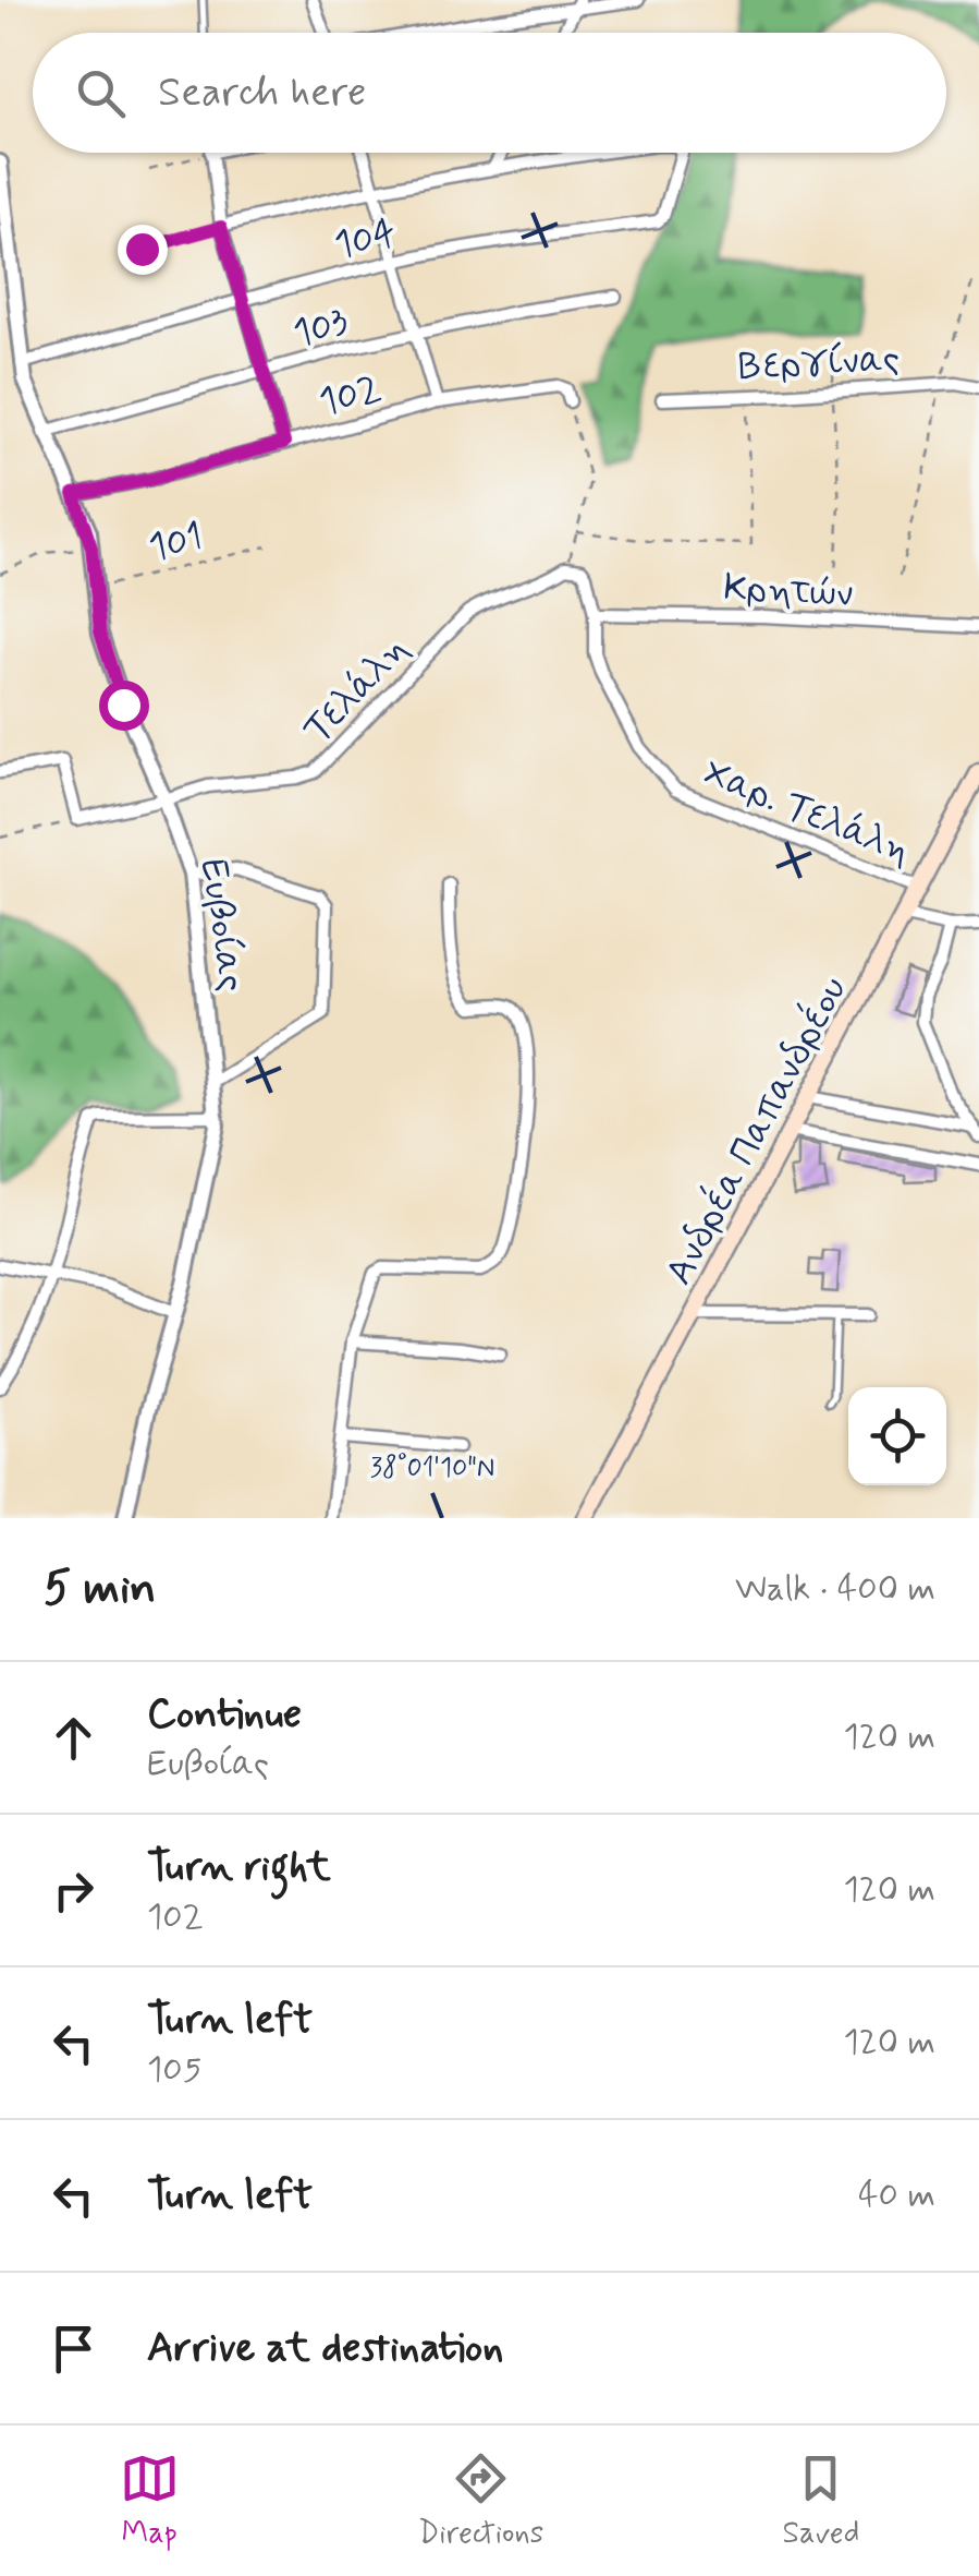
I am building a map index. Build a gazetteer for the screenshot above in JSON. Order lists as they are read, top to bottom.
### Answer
{
  "streets": {
    "main road": ["Ανδρέα Παπανδρέου"],
    "street": [
      "104",
      "103",
      "Βεργίνας",
      "102",
      "Κρητών",
      "Τελάλη",
      "Χαρ. Τελάλη",
      "Ευβοίας"
    ],
    "path": ["101"]
  },
  "crossings": [
    ["104", "Ευβοίας"],
    ["103", "Ευβοίας"],
    ["102", "Ευβοίας"],
    ["101", "Ευβοίας"],
    ["Κρητών", "Χαρ. Τελάλη"],
    ["Τελάλη", "Χαρ. Τελάλη"],
    ["Τελάλη", "Ευβοίας"],
    ["Χαρ. Τελάλη", "Ανδρέα Παπανδρέου"]
  ],
  "page": {
    "search": "Search here",
    "heading": ["5 min", "Walk · 400 m"],
    "list": [
      ["Continue", "Ευβοίας", "120 m"],
      ["Turn right", "102", "120 m"],
      ["Turn left", "105", "120 m"],
      ["Turn left", "40 m"],
      "Arrive at destination"
    ],
    "nav": ["Map", "Directions", "Saved"]
  },
  "coordinates": ["38°01'10\"N"]
}
